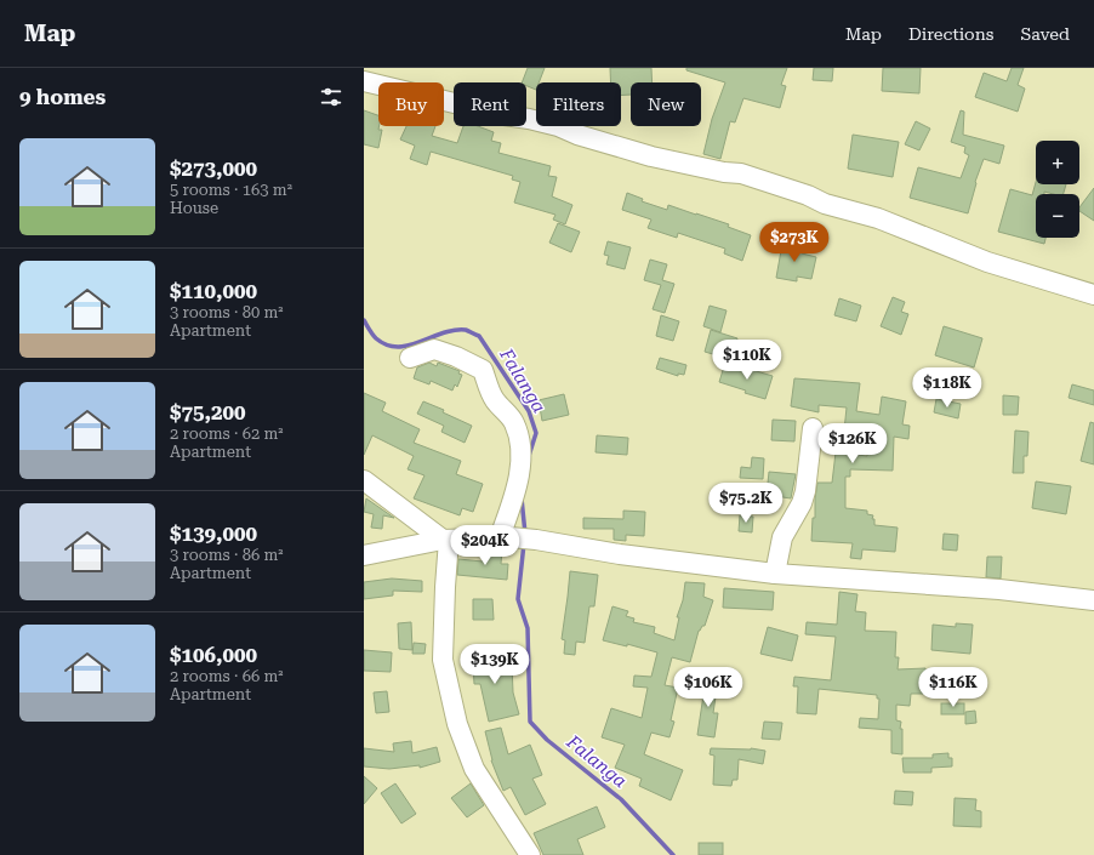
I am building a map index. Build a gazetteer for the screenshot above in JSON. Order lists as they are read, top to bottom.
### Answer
{
  "water": ["Falanga"],
  "page": {
    "header": "Map",
    "nav": ["Map", "Directions", "Saved"],
    "heading": "9 homes",
    "chip": [
      "Buy",
      "Rent",
      "Filters",
      "New"
    ],
    "list": [
      {
        "name": "$273,000",
        "note": "5 rooms · 163 m² · House"
      },
      {
        "name": "$110,000",
        "note": "3 rooms · 80 m² · Apartment"
      },
      {
        "name": "$75,200",
        "note": "2 rooms · 62 m² · Apartment"
      },
      {
        "name": "$139,000",
        "note": "3 rooms · 86 m² · Apartment"
      },
      {
        "name": "$106,000",
        "note": "2 rooms · 66 m² · Apartment"
      }
    ],
    "map_buttons": ["+", "−"],
    "price": [
      "$273K",
      "$110K",
      "$118K",
      "$126K",
      "$75.2K",
      "$204K",
      "$139K",
      "$106K",
      "$116K"
    ]
  }
}
